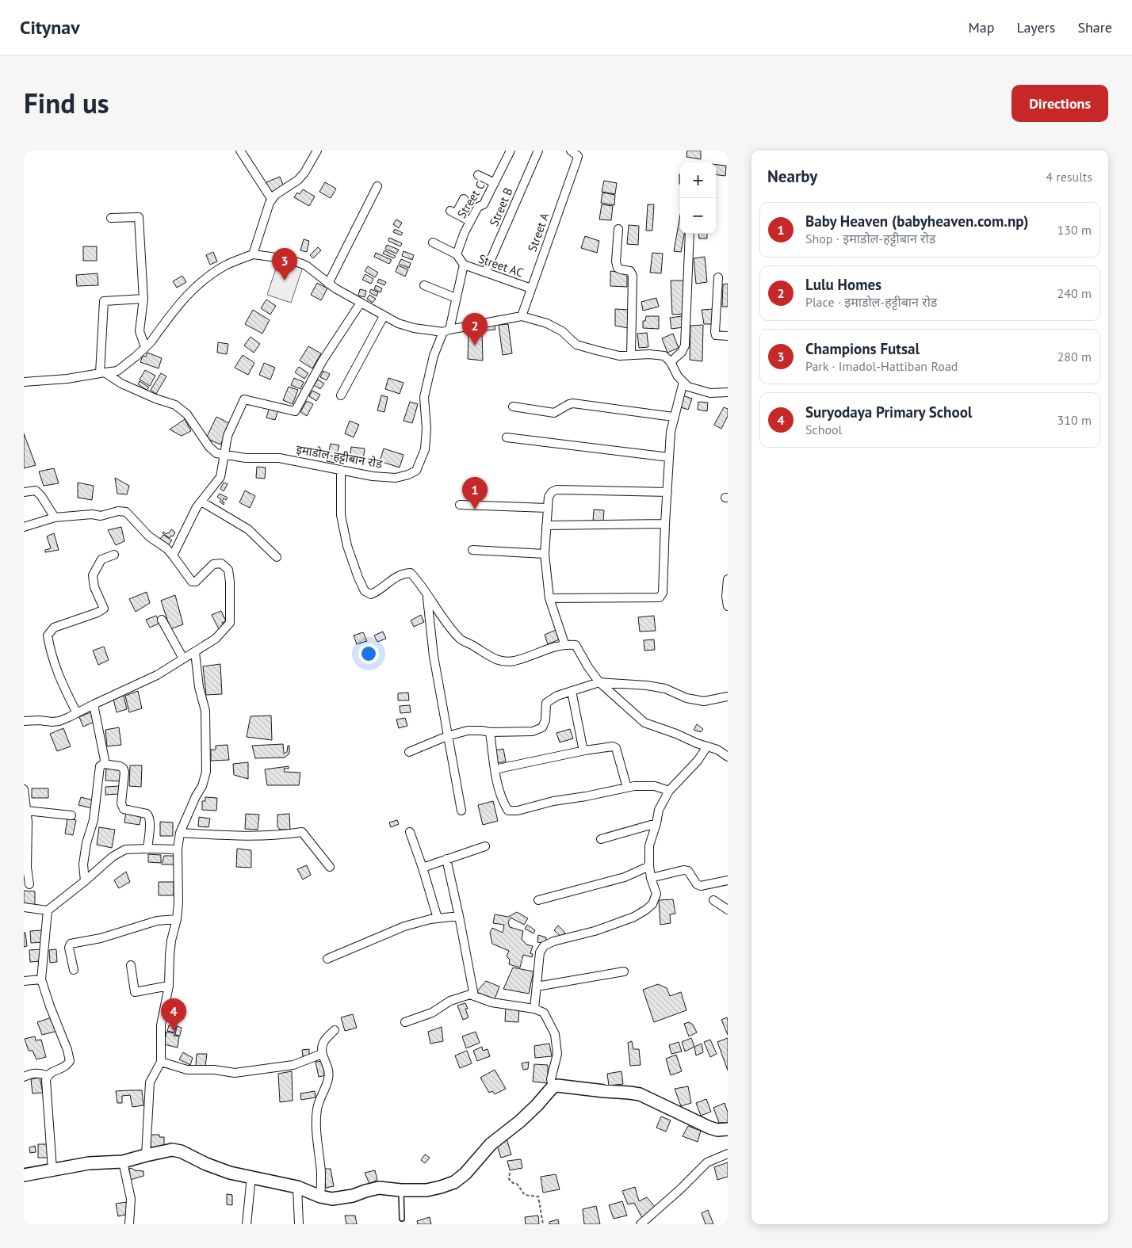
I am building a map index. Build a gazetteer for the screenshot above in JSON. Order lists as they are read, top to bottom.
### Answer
{
  "streets": {
    "street": [
      "Street C",
      "Street B",
      "Street A",
      "Street AC",
      "इमाडोल-हट्टीबान रोड"
    ]
  },
  "crossings": [
    ["Street B", "Street AC"],
    ["Street A", "Street AC"]
  ],
  "page": {
    "header": "Citynav",
    "nav": ["Map", "Layers", "Share"],
    "title": "Find us",
    "buttons": "Directions",
    "heading": ["Nearby", "4 results"],
    "map_buttons": ["+", "−"],
    "list": [
      {
        "mark": "1",
        "name": "Baby Heaven (babyheaven.com.np)",
        "note": "Shop · इमाडोल-हट्टीबान रोड",
        "value": "130 m"
      },
      {
        "mark": "2",
        "name": "Lulu Homes",
        "note": "Place · इमाडोल-हट्टीबान रोड",
        "value": "240 m"
      },
      {
        "mark": "3",
        "name": "Champions Futsal",
        "note": "Park · Imadol-Hattiban Road",
        "value": "280 m"
      },
      {
        "mark": "4",
        "name": "Suryodaya Primary School",
        "note": "School",
        "value": "310 m"
      }
    ],
    "pins": [
      "3",
      "2",
      "1",
      "4"
    ]
  }
}
